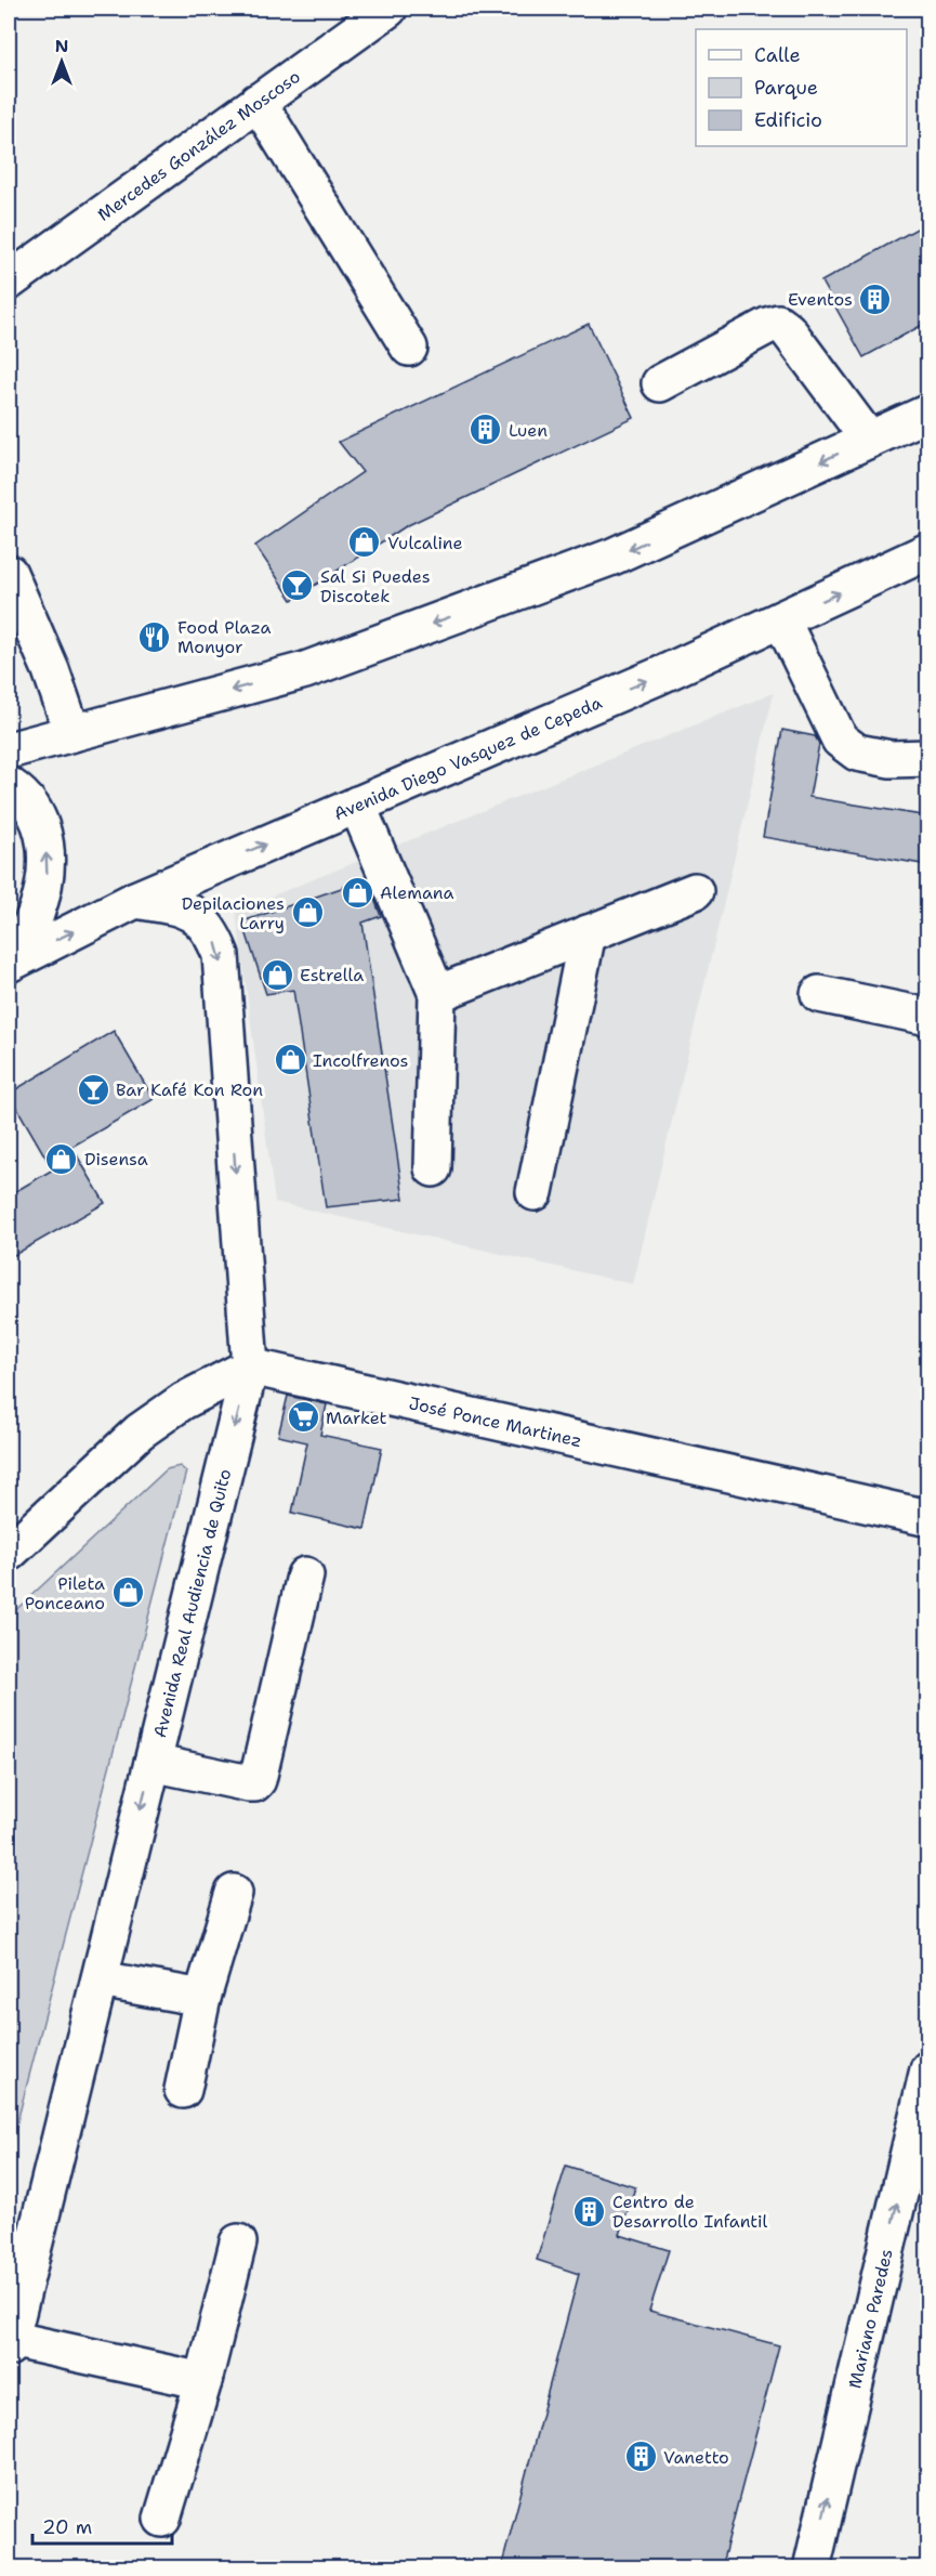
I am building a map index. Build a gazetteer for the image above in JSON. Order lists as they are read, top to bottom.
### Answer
{
  "streets": {
    "main road": [
      "Mercedes González Moscoso",
      "Avenida Diego Vasquez de Cepeda",
      "José Ponce Martinez",
      "Avenida Real Audiencia de Quito",
      "Mariano Paredes"
    ]
  },
  "crossings": [
    ["Avenida Diego Vasquez de Cepeda", "Avenida Real Audiencia de Quito"],
    ["José Ponce Martinez", "Avenida Real Audiencia de Quito"]
  ],
  "one_way": ["Mariano Paredes"],
  "places": {
    "building": [
      "Eventos",
      "Luen",
      "Centro de Desarrollo Infantil",
      "Vanetto"
    ],
    "shop": [
      "Vulcaline",
      "Alemana",
      "Depilaciones Larry",
      "Estrella",
      "Incolfrenos",
      "Disensa",
      "Pileta Ponceano"
    ],
    "bar": ["Sal Si Puedes Discotek", "Bar Kafé Kon Ron"],
    "restaurant": ["Food Plaza Monyor"],
    "supermarket": ["Market"]
  },
  "legend": ["Calle", "Parque", "Edificio"],
  "scale_bar": "20 m",
  "north": "top"
}
